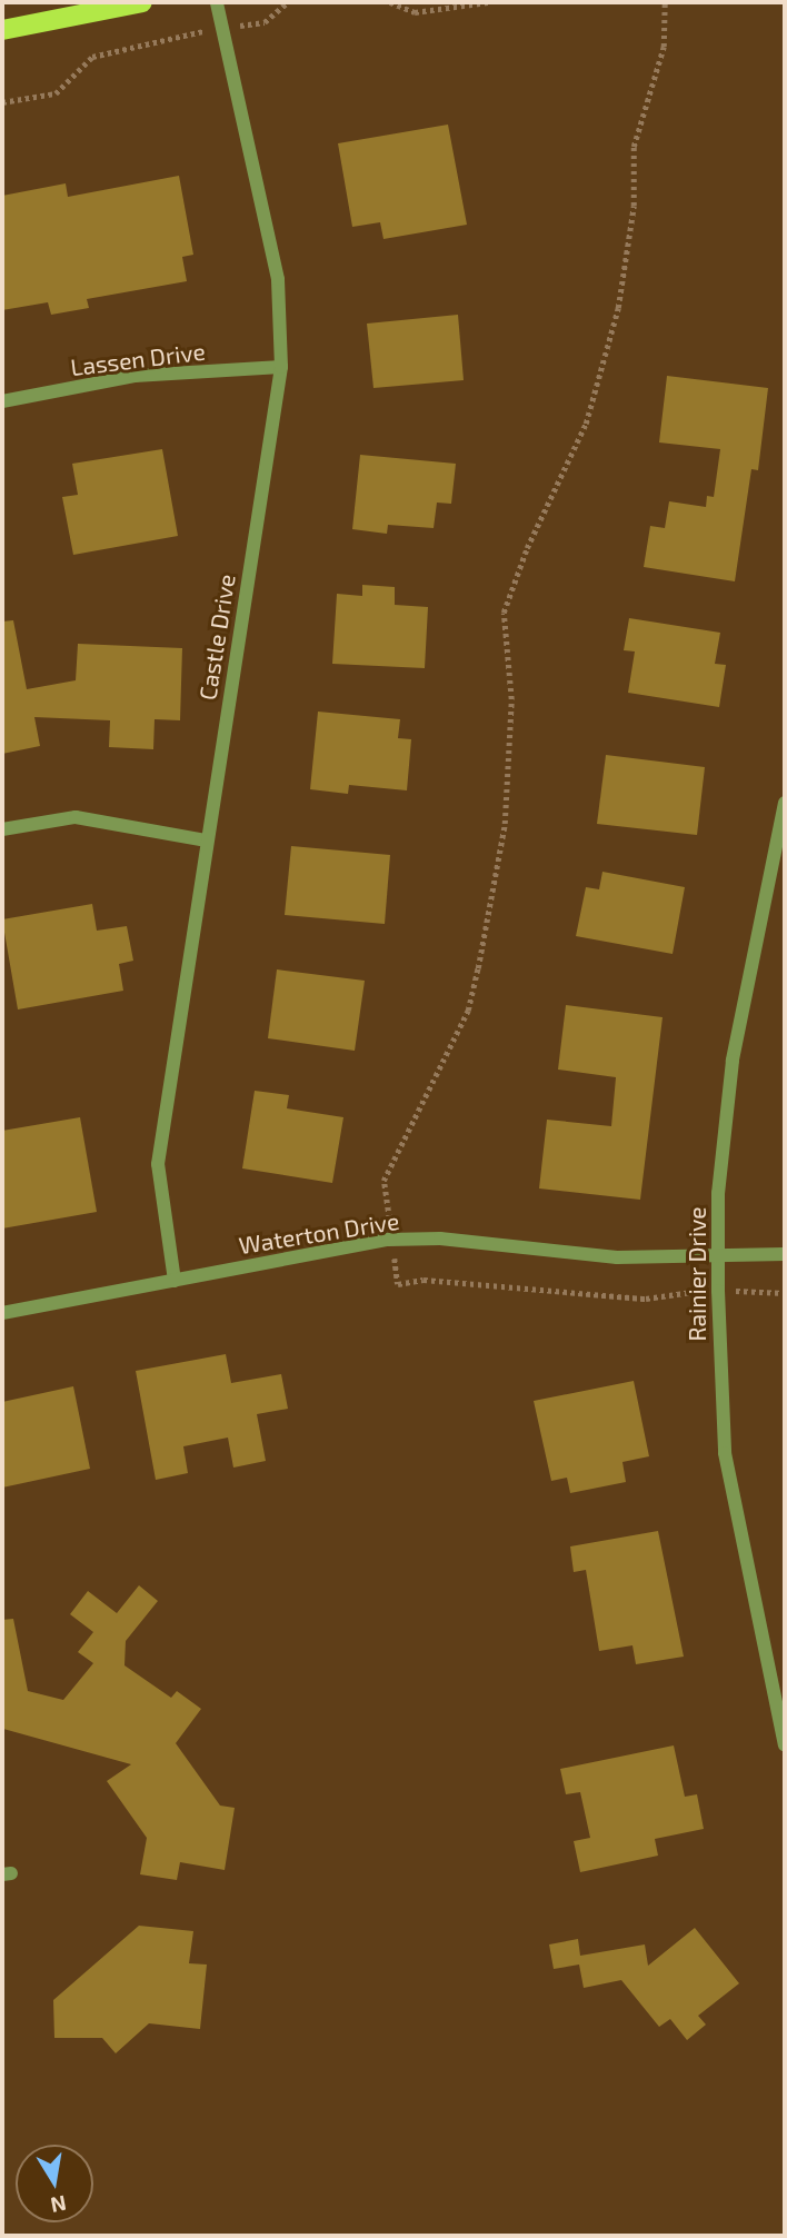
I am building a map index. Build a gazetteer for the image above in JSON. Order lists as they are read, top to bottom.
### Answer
{
  "streets": {
    "street": [
      "Lassen Drive",
      "Castle Drive",
      "Waterton Drive",
      "Rainier Drive"
    ]
  },
  "crossings": [
    ["Lassen Drive", "Castle Drive"],
    ["Castle Drive", "Waterton Drive"],
    ["Waterton Drive", "Rainier Drive"]
  ],
  "north": "bottom"
}
